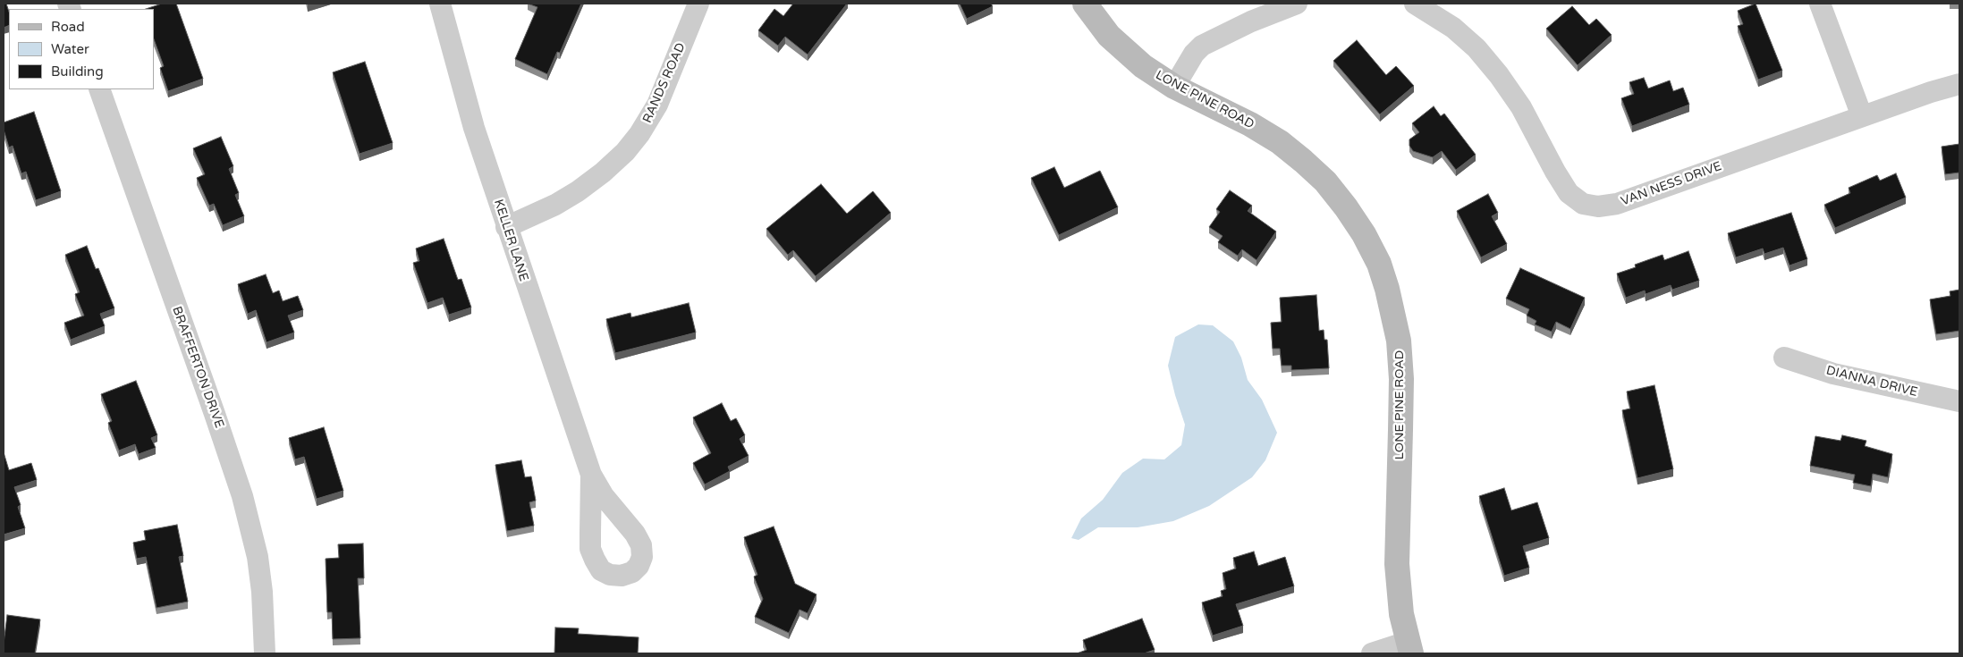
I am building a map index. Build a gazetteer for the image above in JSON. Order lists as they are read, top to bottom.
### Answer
{
  "streets": {
    "street": [
      "RANDS ROAD",
      "LONE PINE ROAD",
      "VAN NESS DRIVE",
      "KELLER LANE",
      "BRAFFERTON DRIVE",
      "DIANNA DRIVE"
    ]
  },
  "crossings": [
    ["RANDS ROAD", "KELLER LANE"]
  ],
  "legend": ["Road", "Water", "Building"]
}
